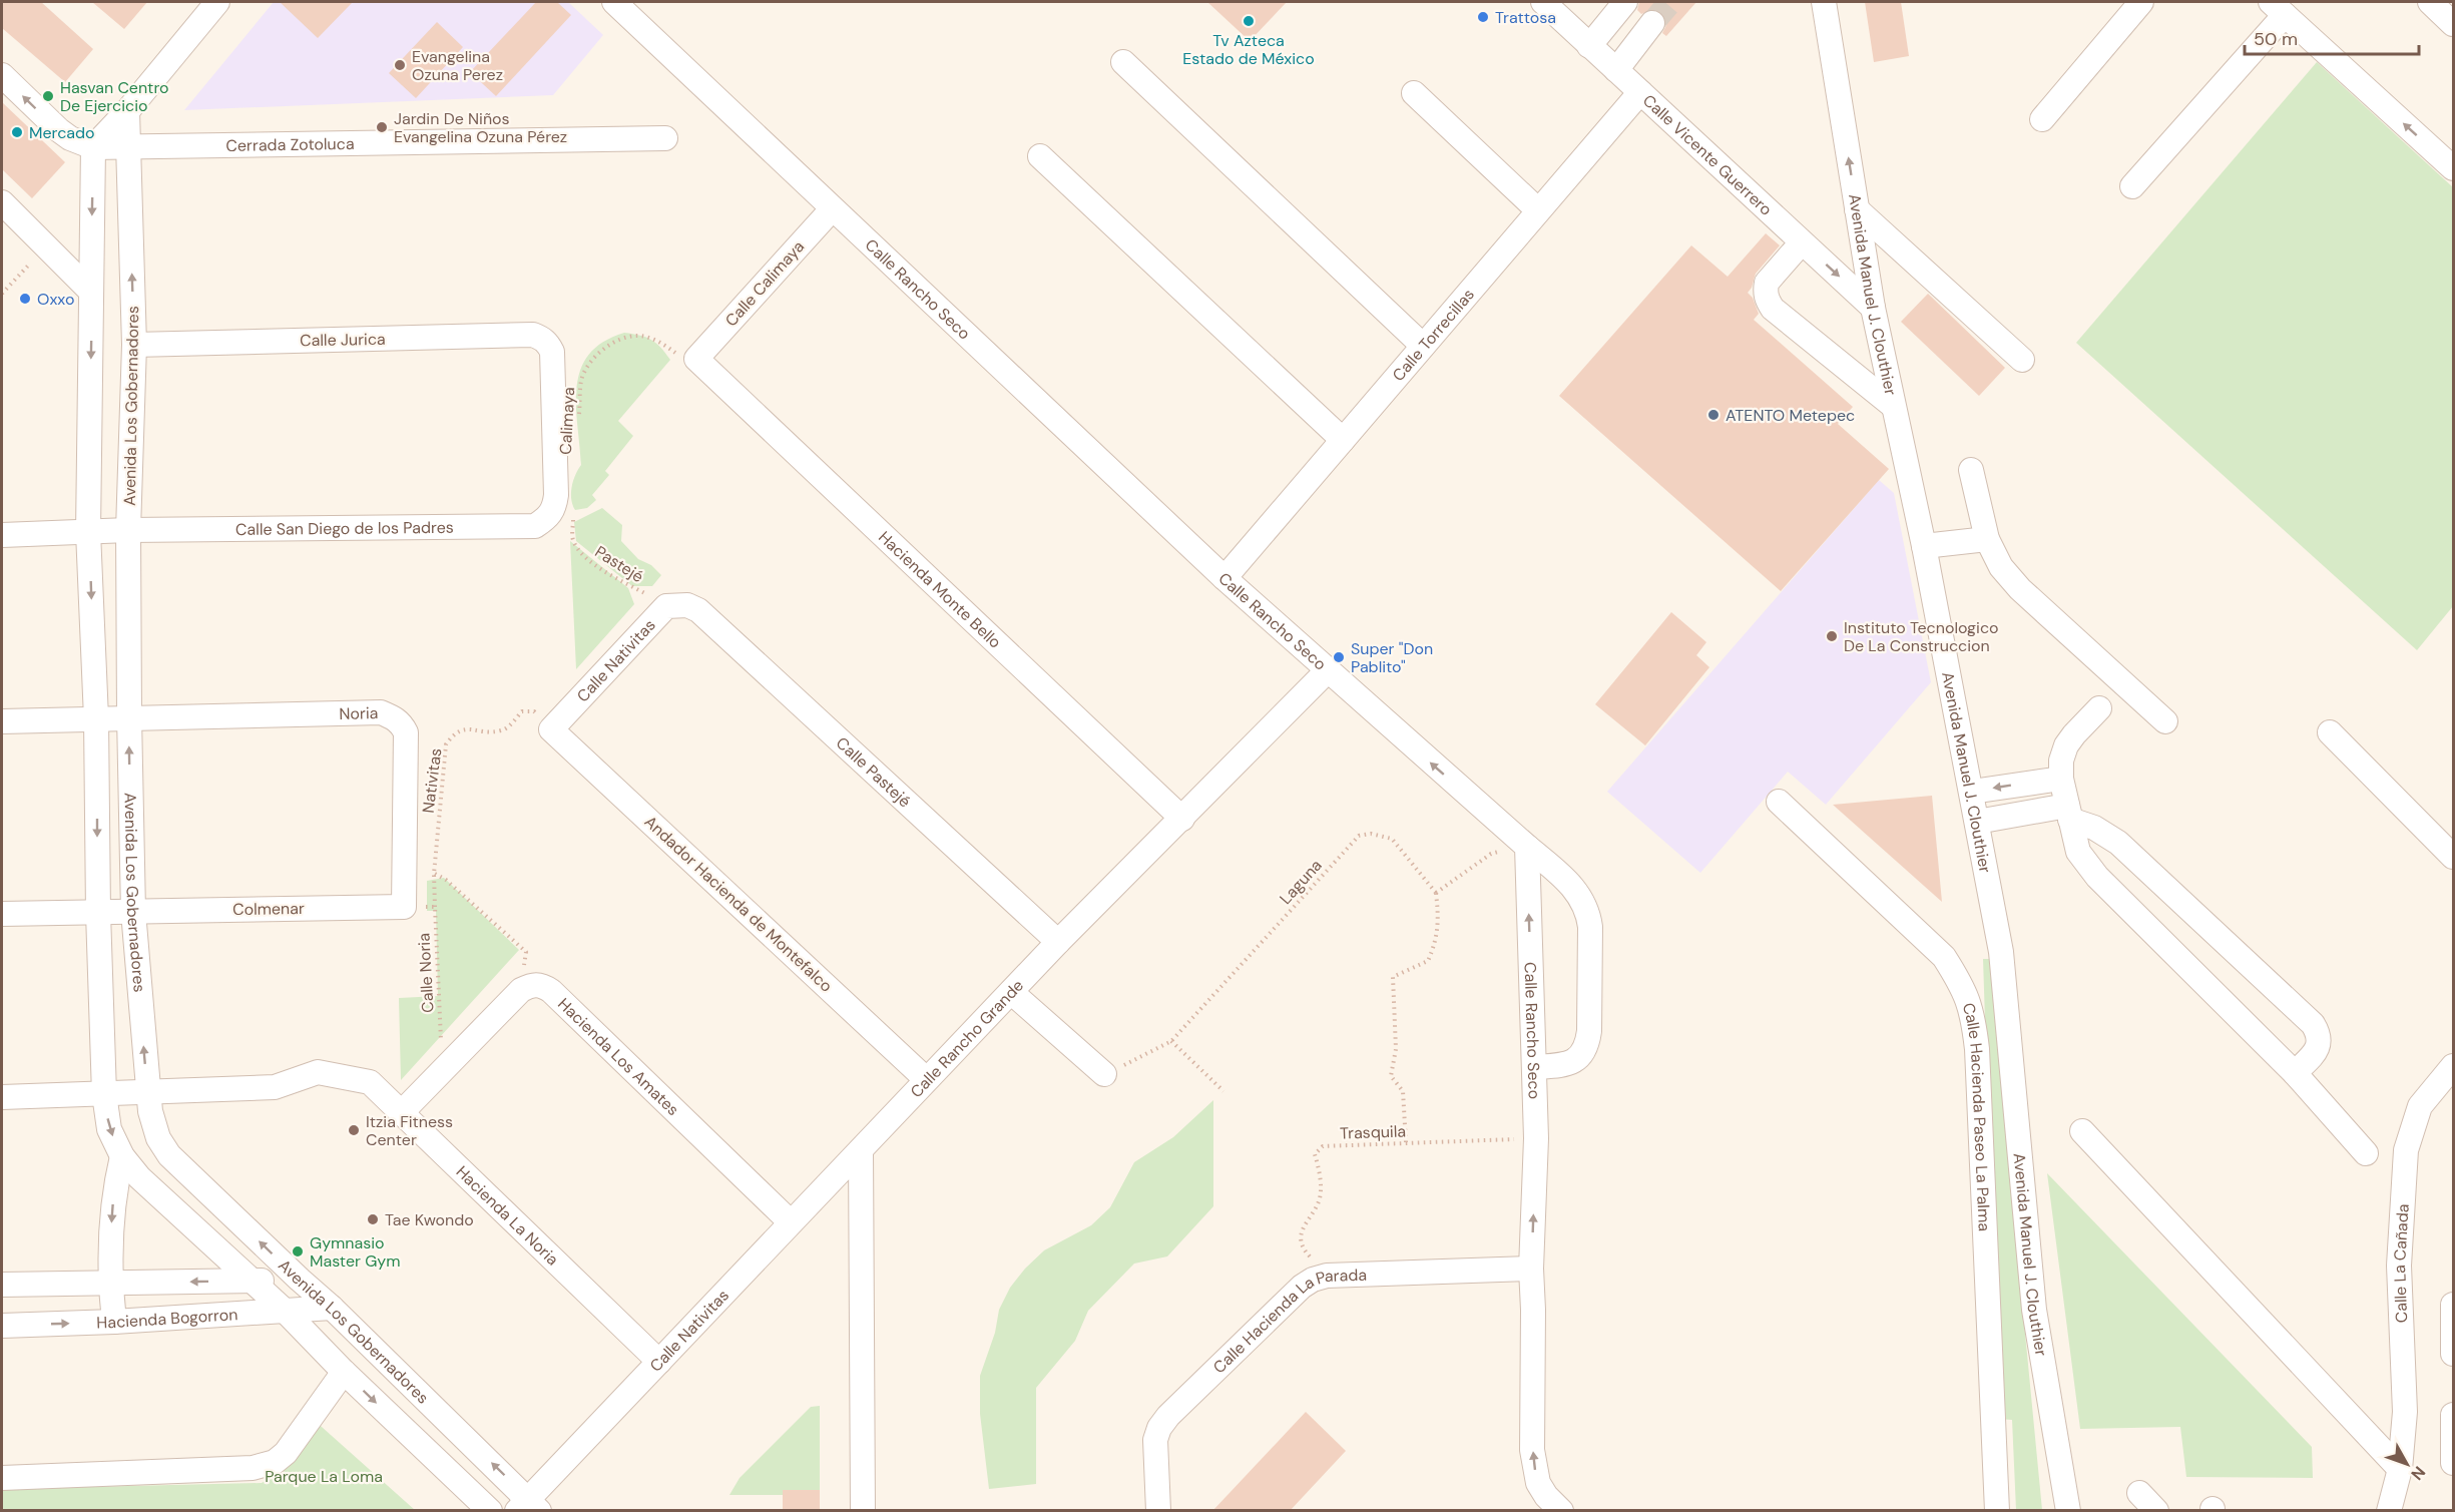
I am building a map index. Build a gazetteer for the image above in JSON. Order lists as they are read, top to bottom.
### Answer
{
  "streets": {
    "street": [
      "Cerrada Zotoluca",
      "Calle Vicente Guerrero",
      "Calle Calimaya",
      "Calle Rancho Seco",
      "Avenida Manuel J. Clouthier",
      "Calle Torrecillas",
      "Calle Jurica",
      "Avenida Los Gobernadores",
      "Calle San Diego de los Padres",
      "Hacienda Monte Bello",
      "Calle Nativitas",
      "Noria",
      "Calle Pastejé",
      "Andador Hacienda de Montefalco",
      "Colmenar",
      "Calle Rancho Grande",
      "Hacienda Los Amates",
      "Calle Hacienda Paseo La Palma",
      "Hacienda La Noria",
      "Calle La Cañada",
      "Hacienda Bogorron",
      "Calle Hacienda La Parada"
    ],
    "path": [
      "Calimaya",
      "Pastejé",
      "Nativitas",
      "Laguna",
      "Calle Noria",
      "Trasquila"
    ]
  },
  "crossings": [
    ["Cerrada Zotoluca", "Avenida Los Gobernadores"],
    ["Calle Vicente Guerrero", "Avenida Manuel J. Clouthier"],
    ["Calle Vicente Guerrero", "Calle Torrecillas"],
    ["Calle Calimaya", "Calle Rancho Seco"],
    ["Calle Calimaya", "Calimaya"],
    ["Calle Calimaya", "Hacienda Monte Bello"],
    ["Calle Rancho Seco", "Calle Torrecillas"],
    ["Calle Rancho Seco", "Calle Rancho Grande"],
    ["Calle Rancho Seco", "Trasquila"],
    ["Calle Rancho Seco", "Calle Hacienda La Parada"],
    ["Calle Jurica", "Avenida Los Gobernadores"],
    ["Calle Jurica", "Calle San Diego de los Padres"],
    ["Calle Jurica", "Pastejé"],
    ["Avenida Los Gobernadores", "Calle San Diego de los Padres"],
    ["Avenida Los Gobernadores", "Calle Nativitas"],
    ["Avenida Los Gobernadores", "Noria"],
    ["Avenida Los Gobernadores", "Colmenar"],
    ["Avenida Los Gobernadores", "Hacienda La Noria"],
    ["Avenida Los Gobernadores", "Hacienda Bogorron"],
    ["Calimaya", "Hacienda Monte Bello"],
    ["Calle San Diego de los Padres", "Pastejé"],
    ["Pastejé", "Calle Nativitas"],
    ["Pastejé", "Calle Pastejé"],
    ["Hacienda Monte Bello", "Calle Rancho Grande"],
    ["Calle Nativitas", "Calle Pastejé"],
    ["Calle Nativitas", "Nativitas"],
    ["Calle Nativitas", "Andador Hacienda de Montefalco"],
    ["Calle Nativitas", "Calle Rancho Grande"],
    ["Calle Nativitas", "Hacienda Los Amates"],
    ["Calle Nativitas", "Hacienda La Noria"],
    ["Noria", "Colmenar"],
    ["Calle Pastejé", "Calle Rancho Grande"],
    ["Nativitas", "Andador Hacienda de Montefalco"],
    ["Nativitas", "Calle Noria"],
    ["Andador Hacienda de Montefalco", "Calle Rancho Grande"],
    ["Trasquila", "Calle Hacienda La Parada"]
  ],
  "one_way": ["Calle Rancho Seco"],
  "parks": ["Parque La Loma"],
  "places": [
    "Trattosa",
    "Tv Azteca Estado de México",
    "Evangelina Ozuna Perez",
    "Hasvan Centro De Ejercicio",
    "Jardin De Niños Evangelina Ozuna Pérez",
    "Mercado",
    "Oxxo",
    "ATENTO Metepec",
    "Instituto Tecnologico De La Construccion",
    "Super \"Don Pablito\"",
    "Itzia Fitness Center",
    "Tae Kwondo",
    "Gymnasio Master Gym"
  ],
  "scale_bar": "50 m",
  "north": "bottom right"
}
